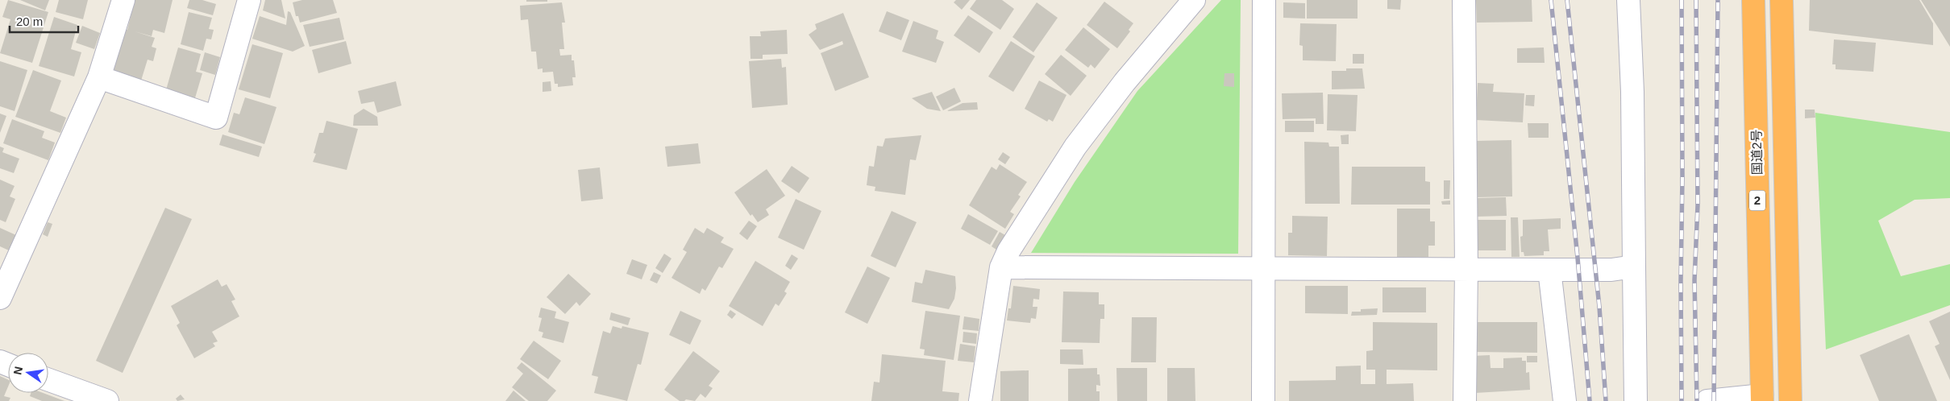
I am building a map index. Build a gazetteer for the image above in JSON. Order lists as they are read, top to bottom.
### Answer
{
  "streets": {
    "highway": ["国道2号", "2"]
  },
  "scale_bar": "20 m",
  "north": "left"
}
